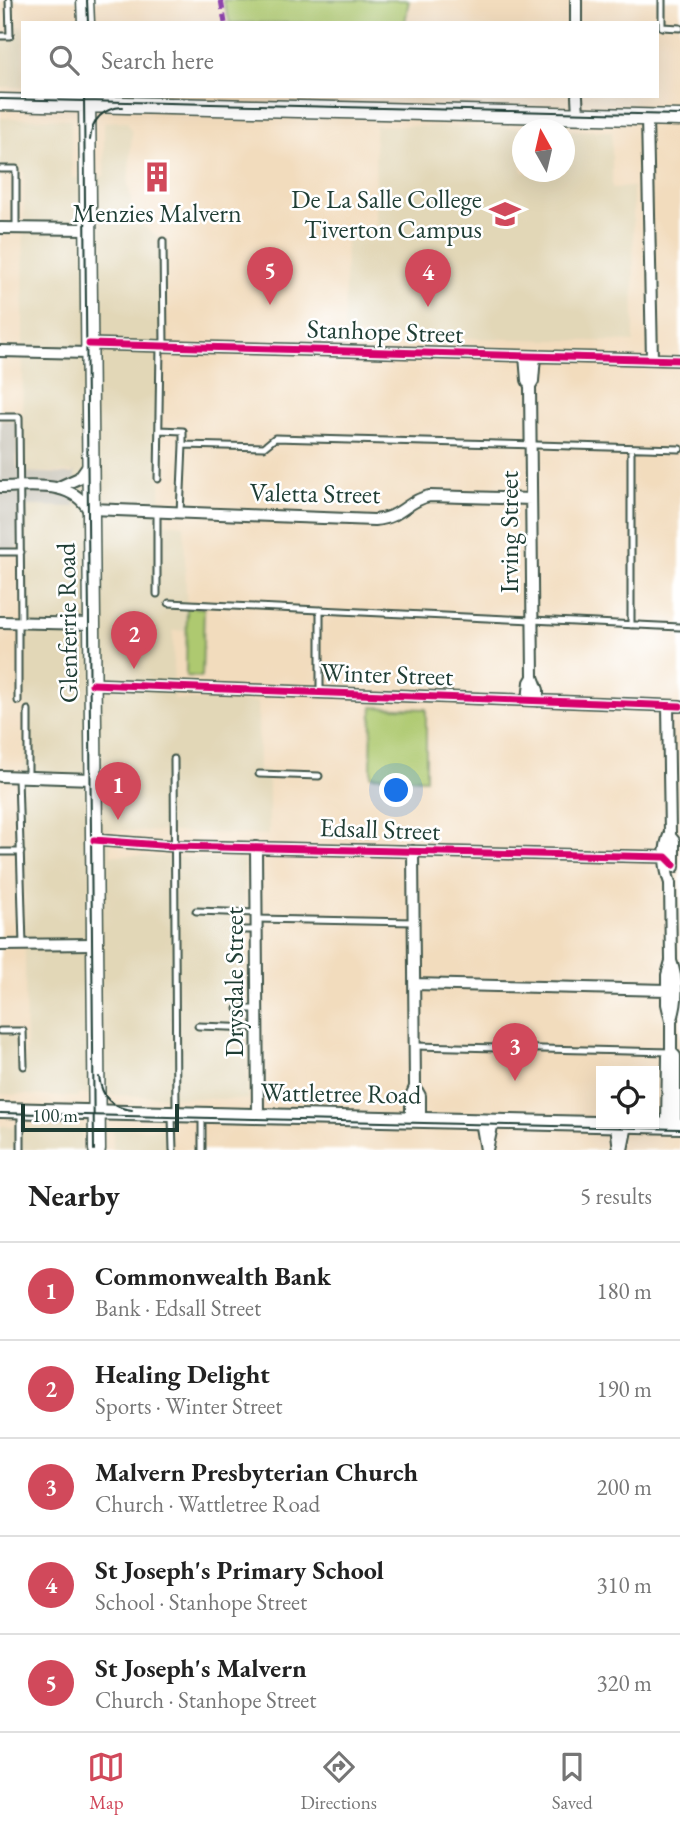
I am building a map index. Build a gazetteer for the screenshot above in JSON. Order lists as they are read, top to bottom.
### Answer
{
  "streets": {
    "main road": ["Glenferrie Road", "Wattletree Road"],
    "street": [
      "Stanhope Street",
      "Valetta Street",
      "Irving Street",
      "Winter Street",
      "Edsall Street",
      "Drysdale Street"
    ]
  },
  "crossings": [
    ["Stanhope Street", "Irving Street"],
    ["Stanhope Street", "Glenferrie Road"],
    ["Valetta Street", "Irving Street"],
    ["Valetta Street", "Glenferrie Road"],
    ["Irving Street", "Winter Street"],
    ["Glenferrie Road", "Winter Street"],
    ["Glenferrie Road", "Edsall Street"],
    ["Glenferrie Road", "Wattletree Road"],
    ["Edsall Street", "Drysdale Street"],
    ["Drysdale Street", "Wattletree Road"]
  ],
  "places": {
    "building": ["Menzies Malvern"],
    "school or university": ["De La Salle College Tiverton Campus"]
  },
  "scale_bar": "100 m",
  "north": "top",
  "page": {
    "search": "Search here",
    "pins": [
      "5",
      "4",
      "2",
      "1",
      "3"
    ],
    "scale": "100 m",
    "heading": ["Nearby", "5 results"],
    "list": [
      {
        "mark": "1",
        "name": "Commonwealth Bank",
        "note": "Bank · Edsall Street",
        "value": "180 m"
      },
      {
        "mark": "2",
        "name": "Healing Delight",
        "note": "Sports · Winter Street",
        "value": "190 m"
      },
      {
        "mark": "3",
        "name": "Malvern Presbyterian Church",
        "note": "Church · Wattletree Road",
        "value": "200 m"
      },
      {
        "mark": "4",
        "name": "St Joseph's Primary School",
        "note": "School · Stanhope Street",
        "value": "310 m"
      },
      {
        "mark": "5",
        "name": "St Joseph's Malvern",
        "note": "Church · Stanhope Street",
        "value": "320 m"
      }
    ],
    "nav": ["Map", "Directions", "Saved"]
  }
}
